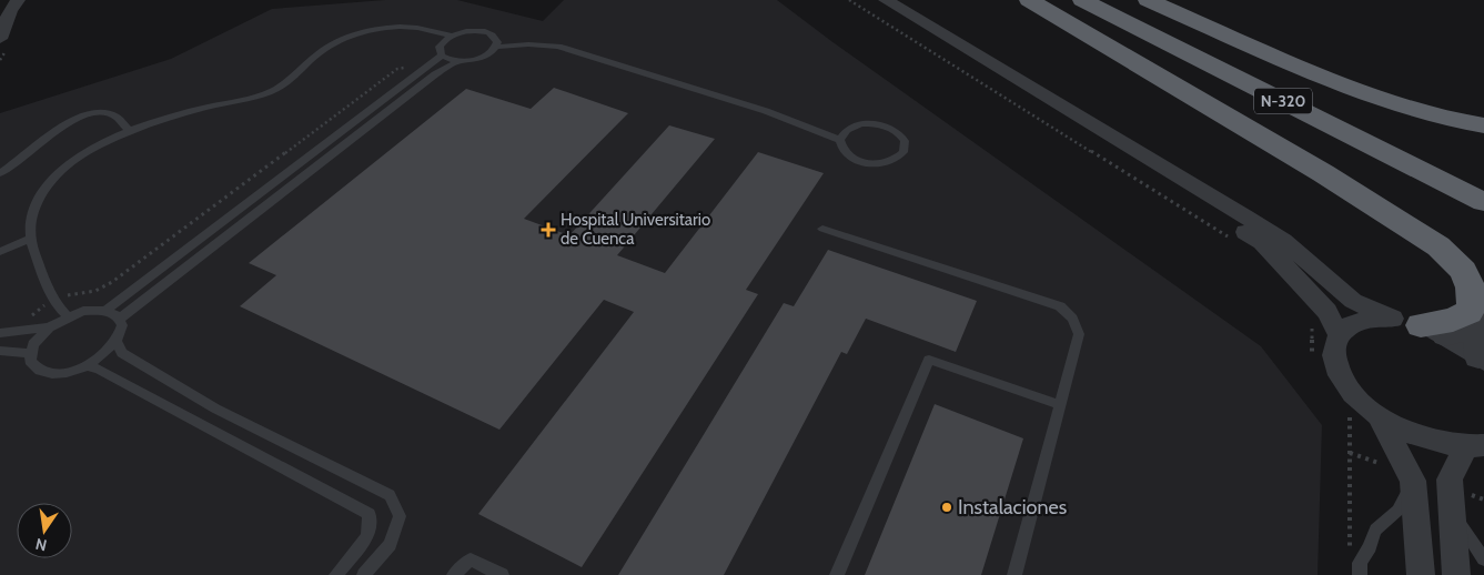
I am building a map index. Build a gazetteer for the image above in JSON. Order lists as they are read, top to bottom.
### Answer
{
  "streets": {
    "highway": ["N-320"]
  },
  "places": {
    "health": ["Hospital Universitario de Cuenca"],
    "other": ["Instalaciones"]
  },
  "north": "bottom"
}
